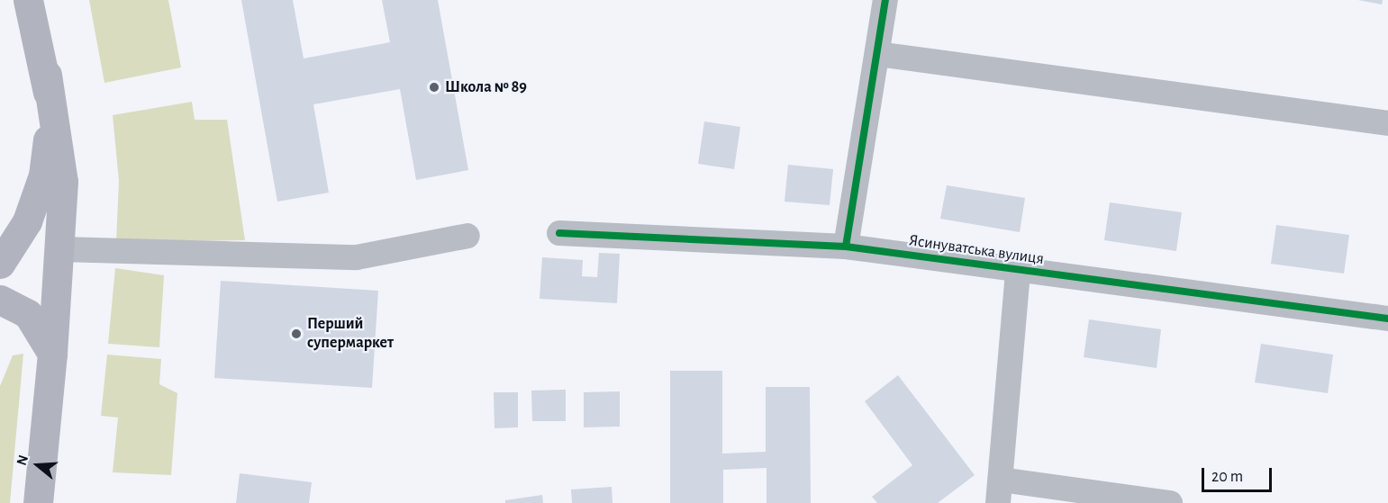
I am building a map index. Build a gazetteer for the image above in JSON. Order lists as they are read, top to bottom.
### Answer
{
  "streets": {
    "street": ["Ясинуватська вулиця"]
  },
  "places": ["Школа № 89", "Перший супермаркет"],
  "scale_bar": "20 m",
  "north": "left"
}
